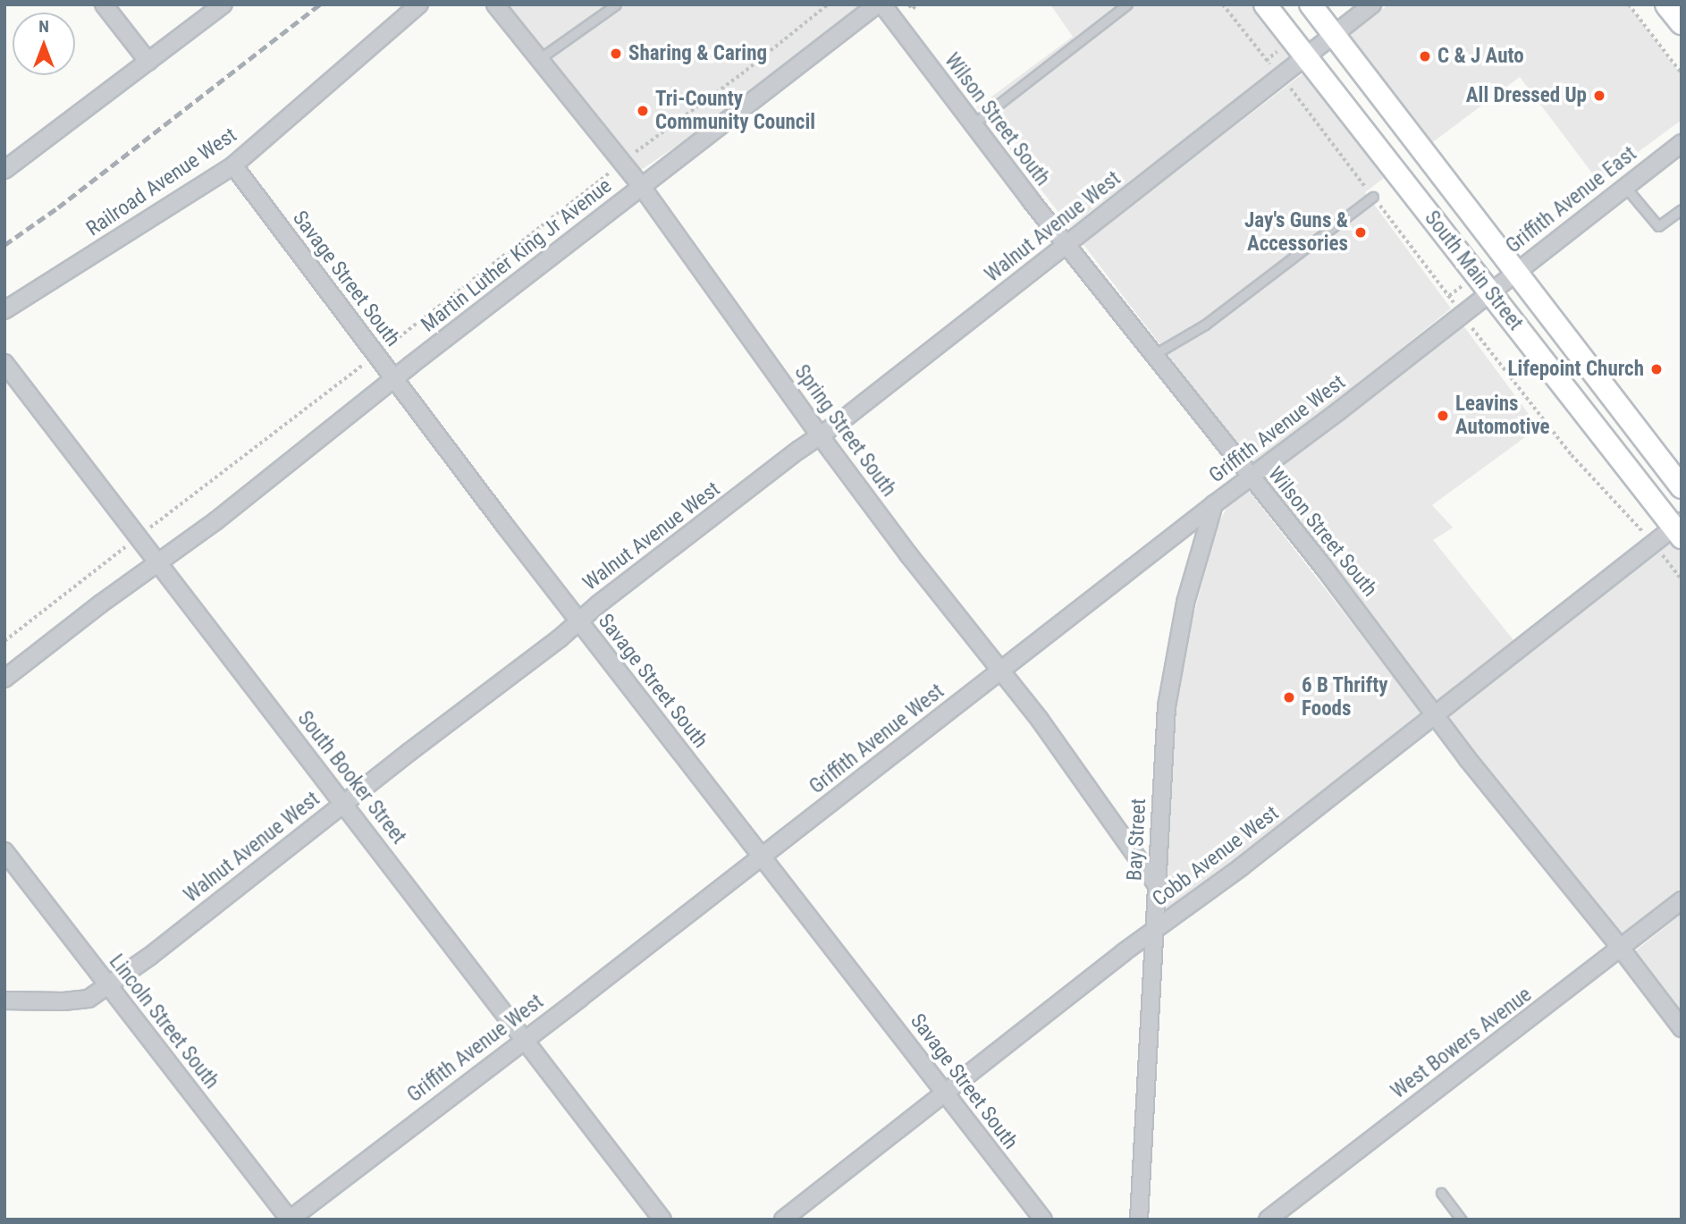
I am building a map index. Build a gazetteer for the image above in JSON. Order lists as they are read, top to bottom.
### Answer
{
  "streets": {
    "street": [
      "Wilson Street South",
      "Railroad Avenue West",
      "Griffith Avenue East",
      "Walnut Avenue West",
      "Martin Luther King Jr Avenue",
      "South Main Street",
      "Savage Street South",
      "Griffith Avenue West",
      "Spring Street South",
      "South Booker Street",
      "Bay Street",
      "Cobb Avenue West",
      "Lincoln Street South",
      "West Bowers Avenue"
    ]
  },
  "crossings": [
    ["Wilson Street South", "Walnut Avenue West"],
    ["Wilson Street South", "Griffith Avenue West"],
    ["Wilson Street South", "Cobb Avenue West"],
    ["Wilson Street South", "West Bowers Avenue"],
    ["Railroad Avenue West", "Savage Street South"],
    ["Griffith Avenue East", "South Main Street"],
    ["Griffith Avenue East", "Griffith Avenue West"],
    ["Walnut Avenue West", "South Main Street"],
    ["Walnut Avenue West", "Savage Street South"],
    ["Walnut Avenue West", "Spring Street South"],
    ["Walnut Avenue West", "South Booker Street"],
    ["Walnut Avenue West", "Lincoln Street South"],
    ["Martin Luther King Jr Avenue", "Savage Street South"],
    ["Martin Luther King Jr Avenue", "Spring Street South"],
    ["Martin Luther King Jr Avenue", "South Booker Street"],
    ["South Main Street", "Griffith Avenue West"],
    ["South Main Street", "Cobb Avenue West"],
    ["Savage Street South", "Griffith Avenue West"],
    ["Savage Street South", "Cobb Avenue West"],
    ["Griffith Avenue West", "Spring Street South"],
    ["Griffith Avenue West", "South Booker Street"],
    ["Griffith Avenue West", "Bay Street"],
    ["Griffith Avenue West", "Lincoln Street South"],
    ["Spring Street South", "Bay Street"],
    ["Bay Street", "Cobb Avenue West"]
  ],
  "places": [
    "Sharing & Caring",
    "C & J Auto",
    "All Dressed Up",
    "Tri-County Community Council",
    "Jay's Guns & Accessories",
    "Lifepoint Church",
    "Leavins Automotive",
    "6 B Thrifty Foods"
  ],
  "north": "top"
}
